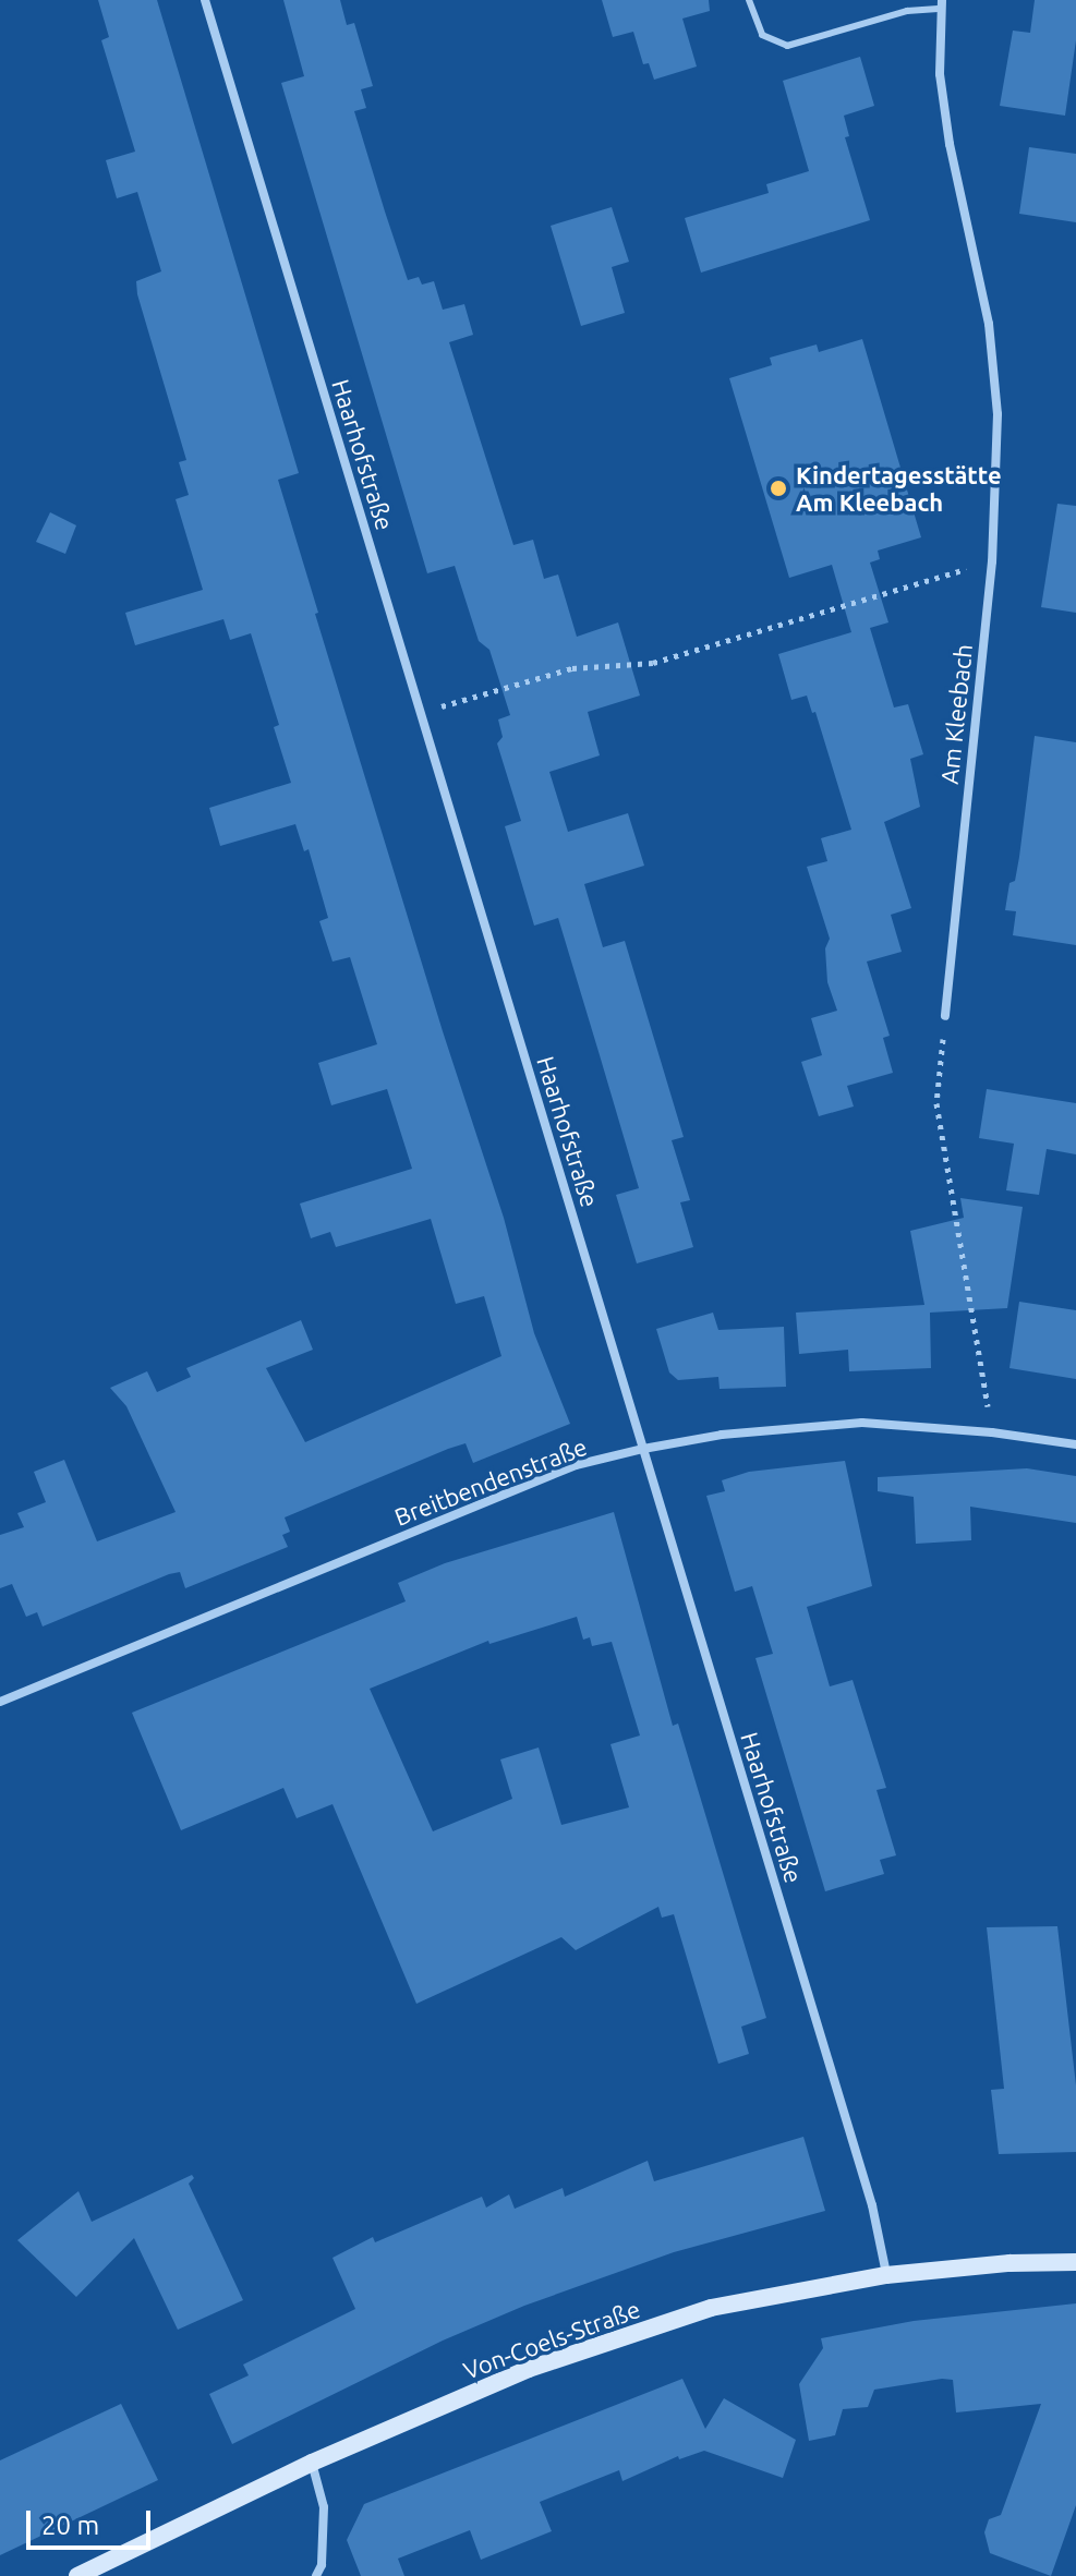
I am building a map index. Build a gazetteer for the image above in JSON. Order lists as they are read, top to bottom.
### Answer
{
  "streets": {
    "main road": ["Von-Coels-Straße"],
    "street": ["Haarhofstraße", "Am Kleebach", "Breitbendenstraße"]
  },
  "crossings": [
    ["Haarhofstraße", "Breitbendenstraße"],
    ["Haarhofstraße", "Von-Coels-Straße"]
  ],
  "places": ["Kindertagesstätte Am Kleebach"],
  "scale_bar": "20 m"
}
